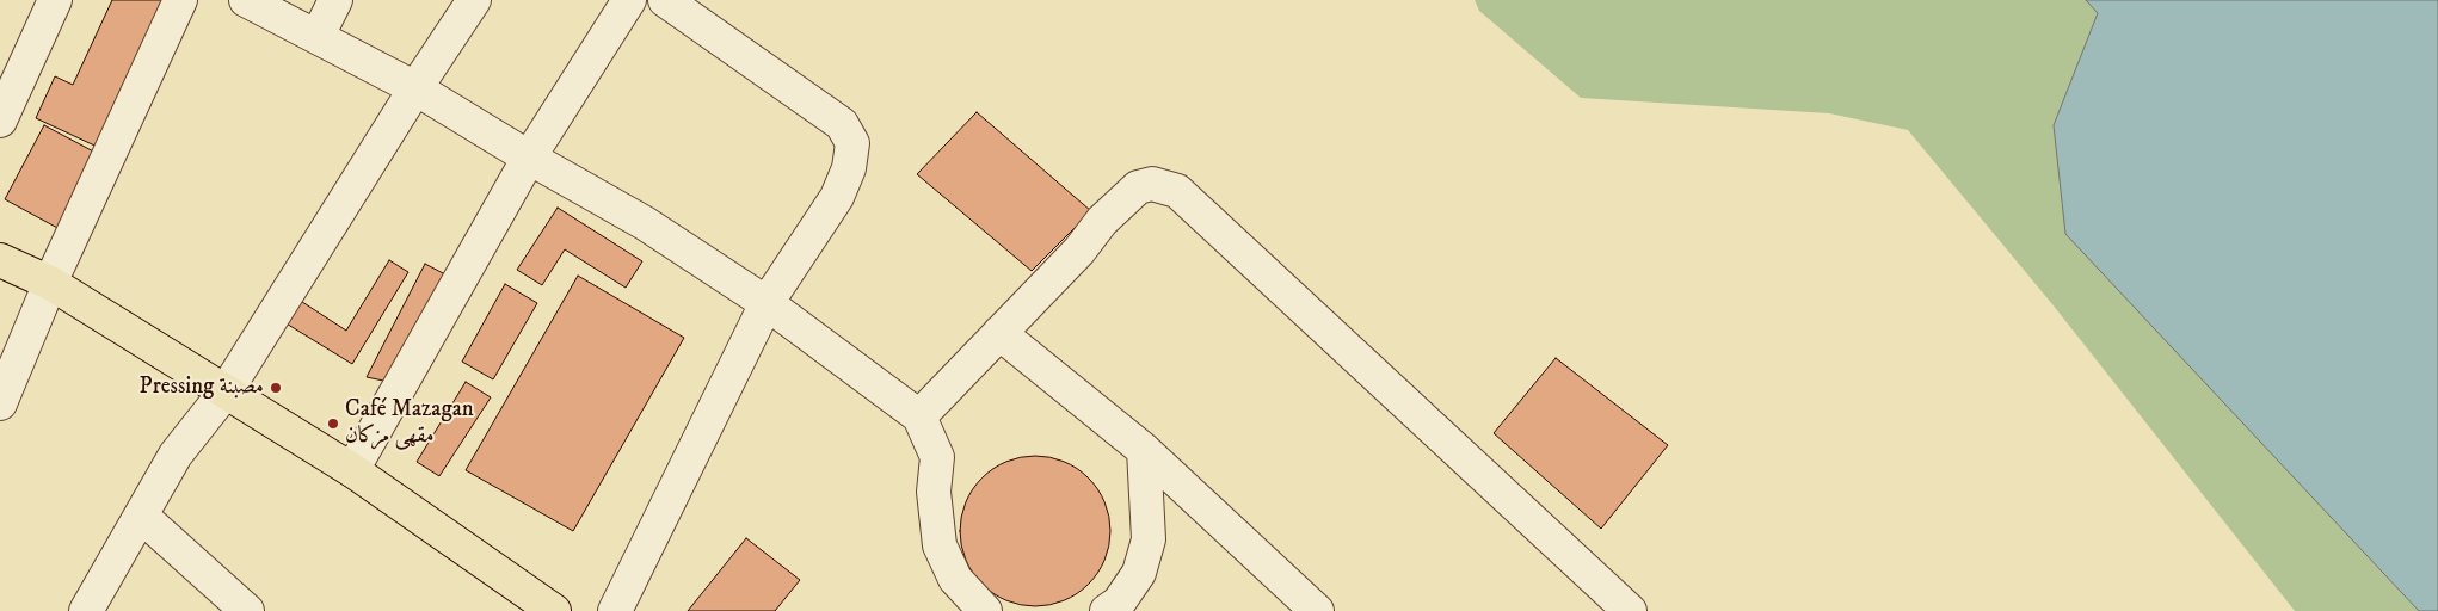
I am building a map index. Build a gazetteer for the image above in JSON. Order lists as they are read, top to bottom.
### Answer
{
  "places": ["Pressing مصبنة", "Café Mazagan مقهى مزكان"]
}
